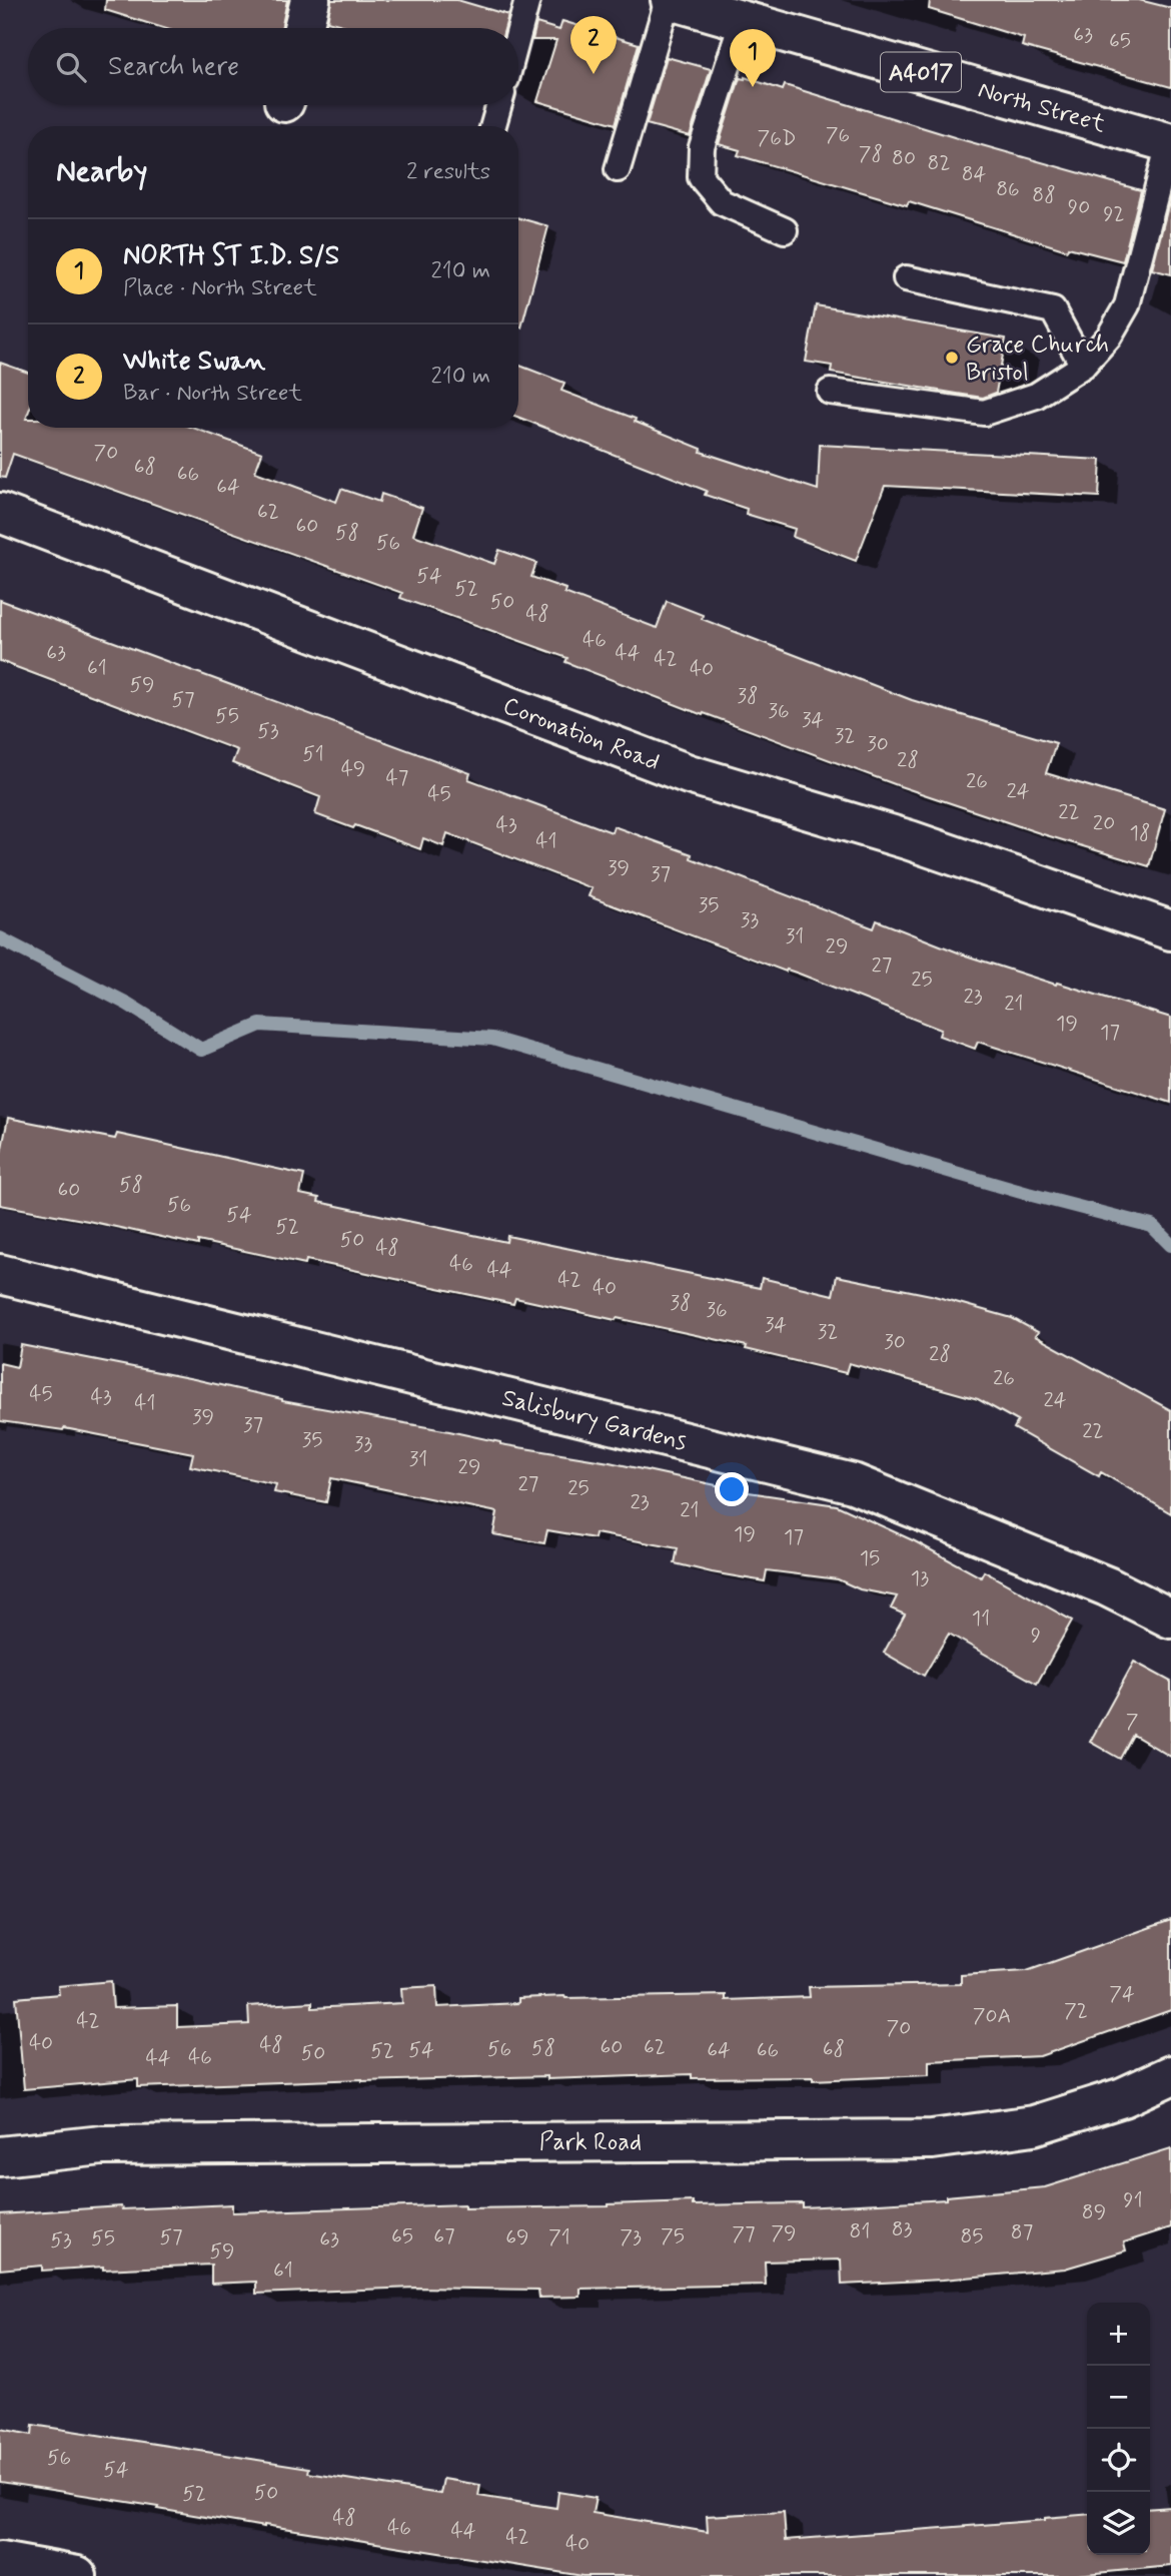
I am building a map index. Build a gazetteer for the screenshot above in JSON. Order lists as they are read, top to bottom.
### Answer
{
  "streets": {
    "street": [
      "A4017",
      "North Street",
      "Coronation Road",
      "Salisbury Gardens",
      "Park Road"
    ]
  },
  "places": ["Grace Church Bristol"],
  "house_numbers": [
    "63",
    "65",
    "76",
    "76D",
    "78",
    "80",
    "82",
    "84",
    "86",
    "88",
    "90",
    "92",
    "70",
    "68",
    "66",
    "64",
    "62",
    "60",
    "58",
    "56",
    "54",
    "52",
    "50",
    "48",
    "46",
    "63",
    "44",
    "42",
    "61",
    "40",
    "59",
    "38",
    "57",
    "36",
    "55",
    "34",
    "53",
    "32",
    "30",
    "51",
    "28",
    "49",
    "47",
    "26",
    "24",
    "45",
    "22",
    "20",
    "43",
    "18",
    "41",
    "39",
    "37",
    "35",
    "33",
    "31",
    "29",
    "27",
    "25",
    "23",
    "21",
    "19",
    "17",
    "58",
    "60",
    "56",
    "54",
    "52",
    "50",
    "48",
    "46",
    "44",
    "42",
    "40",
    "38",
    "36",
    "34",
    "32",
    "30",
    "28",
    "26",
    "45",
    "43",
    "24",
    "41",
    "39",
    "37",
    "22",
    "35",
    "33",
    "31",
    "29",
    "27",
    "25",
    "23",
    "21",
    "19",
    "17",
    "15",
    "13",
    "11",
    "9",
    "7",
    "74",
    "72",
    "70A",
    "42",
    "70",
    "40",
    "48",
    "60",
    "62",
    "58",
    "56",
    "68",
    "54",
    "64",
    "66",
    "52",
    "50",
    "46",
    "44",
    "91",
    "89",
    "83",
    "81",
    "87",
    "79",
    "77",
    "65",
    "67",
    "75",
    "85",
    "57",
    "69",
    "71",
    "73",
    "55",
    "63",
    "53",
    "59",
    "61",
    "56",
    "54",
    "50",
    "52",
    "48",
    "46",
    "44",
    "42",
    "40"
  ],
  "page": {
    "pins": ["2", "1"],
    "search": "Search here",
    "heading": ["Nearby", "2 results"],
    "list": [
      {
        "mark": "1",
        "name": "NORTH ST I.D. S/S",
        "note": "Place · North Street",
        "value": "210 m"
      },
      {
        "mark": "2",
        "name": "White Swan",
        "note": "Bar · North Street",
        "value": "210 m"
      }
    ],
    "map_buttons": ["+", "−"]
  }
}
